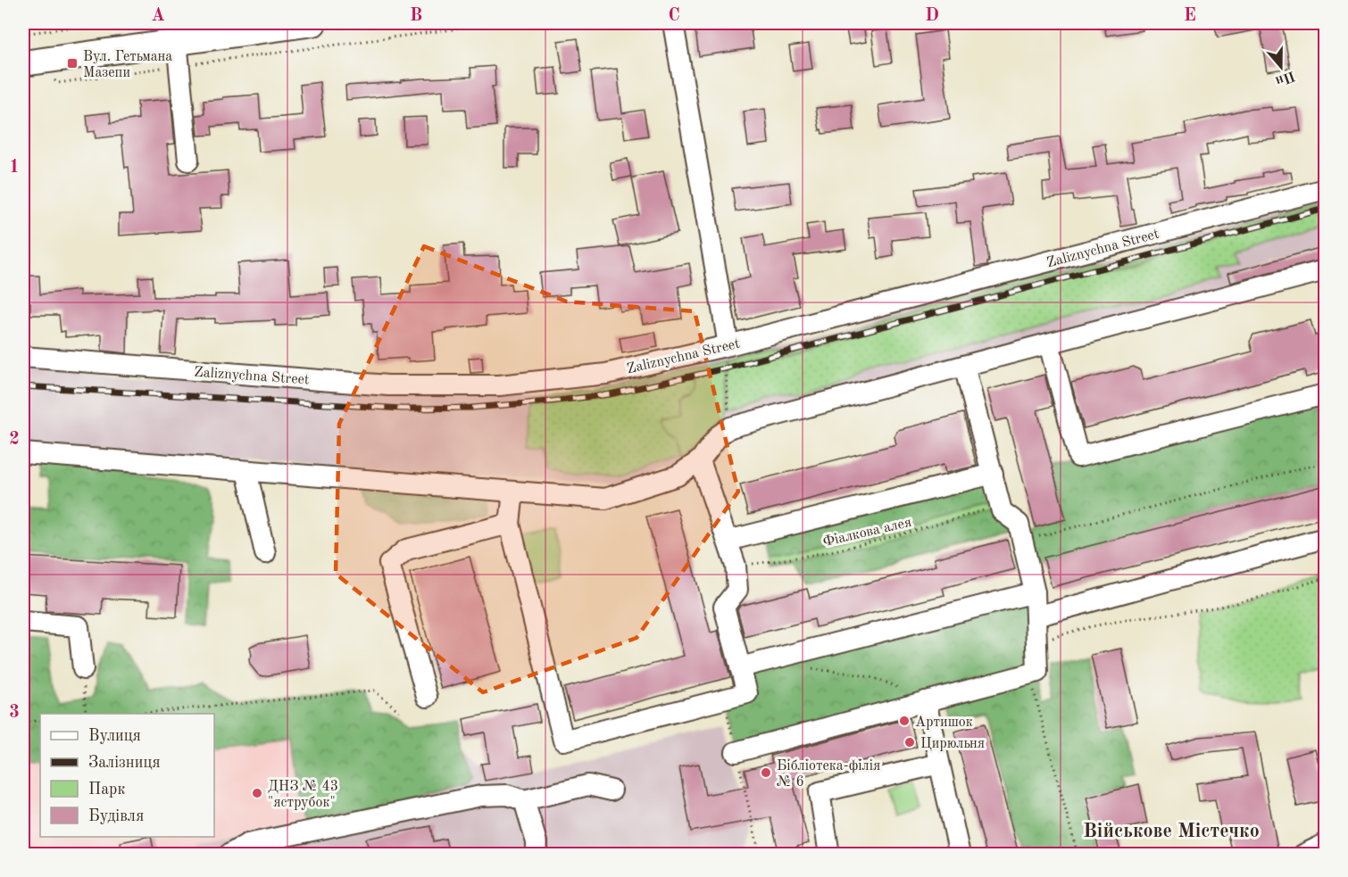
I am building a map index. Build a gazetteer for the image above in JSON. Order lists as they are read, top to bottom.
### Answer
{
  "streets": {
    "street": ["Zaliznychna Street"],
    "path": ["Фіалкова алея"]
  },
  "districts": ["Військове Містечко"],
  "places": {
    "transit": ["Вул. Гетьмана Мазепи"],
    "other": [
      "Артишок",
      "Цирюльня",
      "Бібліотека-філія № 6",
      "ДНЗ № 43 \"яструбок\""
    ]
  },
  "legend": [
    "Вулиця",
    "Залізниця",
    "Парк",
    "Будівля"
  ],
  "north": "bottom",
  "grid": {
    "columns": [
      "A",
      "B",
      "C",
      "D",
      "E"
    ],
    "rows": ["1", "2", "3"]
  }
}
